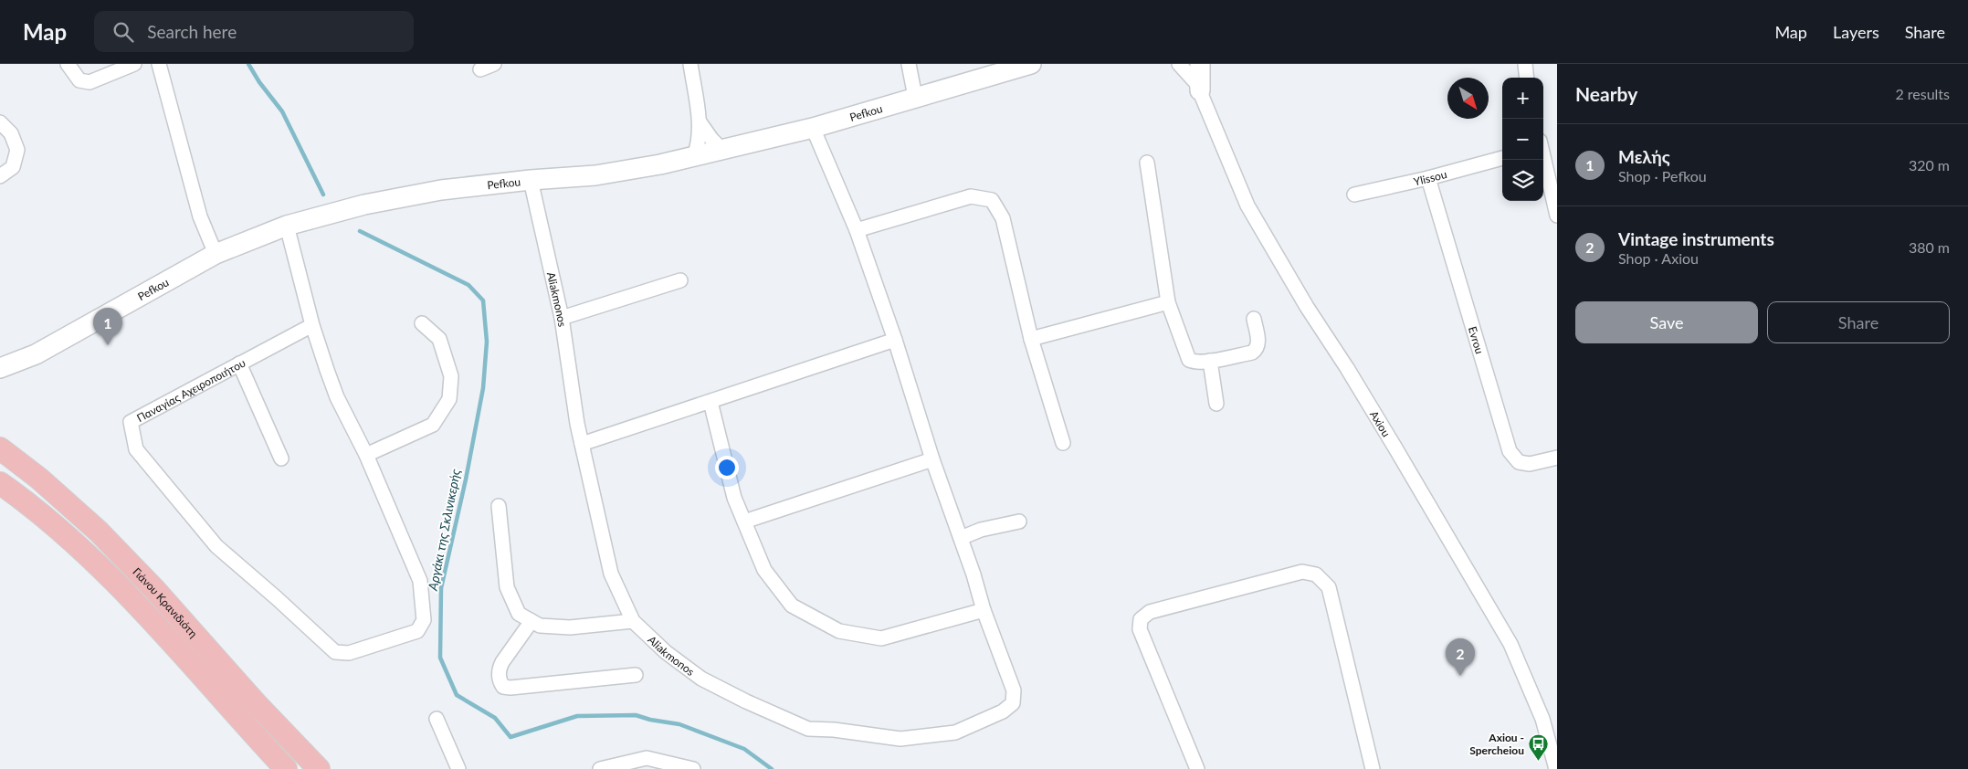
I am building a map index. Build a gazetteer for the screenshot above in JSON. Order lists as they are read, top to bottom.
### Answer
{
  "streets": {
    "main road": ["Pefkou", "Γιάνου Κρανιδιότη"],
    "street": [
      "Ylissou",
      "Aliakmonos",
      "Evrou",
      "Παναγίας Αχειροποιήτου",
      "Axiou"
    ]
  },
  "crossings": [
    ["Pefkou", "Aliakmonos"],
    ["Ylissou", "Evrou"]
  ],
  "water": ["Αργάκι της Σκλινικερής"],
  "places": {
    "bus stop": ["Axiou - Spercheiou"]
  },
  "north": "bottom right",
  "page": {
    "header": "Map",
    "search": "Search here",
    "nav": ["Map", "Layers", "Share"],
    "heading": ["Nearby", "2 results"],
    "map_buttons": ["+", "−"],
    "list": [
      {
        "mark": "1",
        "name": "Μελής",
        "note": "Shop · Pefkou",
        "value": "320 m"
      },
      {
        "mark": "2",
        "name": "Vintage instruments",
        "note": "Shop · Axiou",
        "value": "380 m"
      }
    ],
    "buttons": ["Save", "Share"],
    "pins": ["1", "2"]
  }
}
